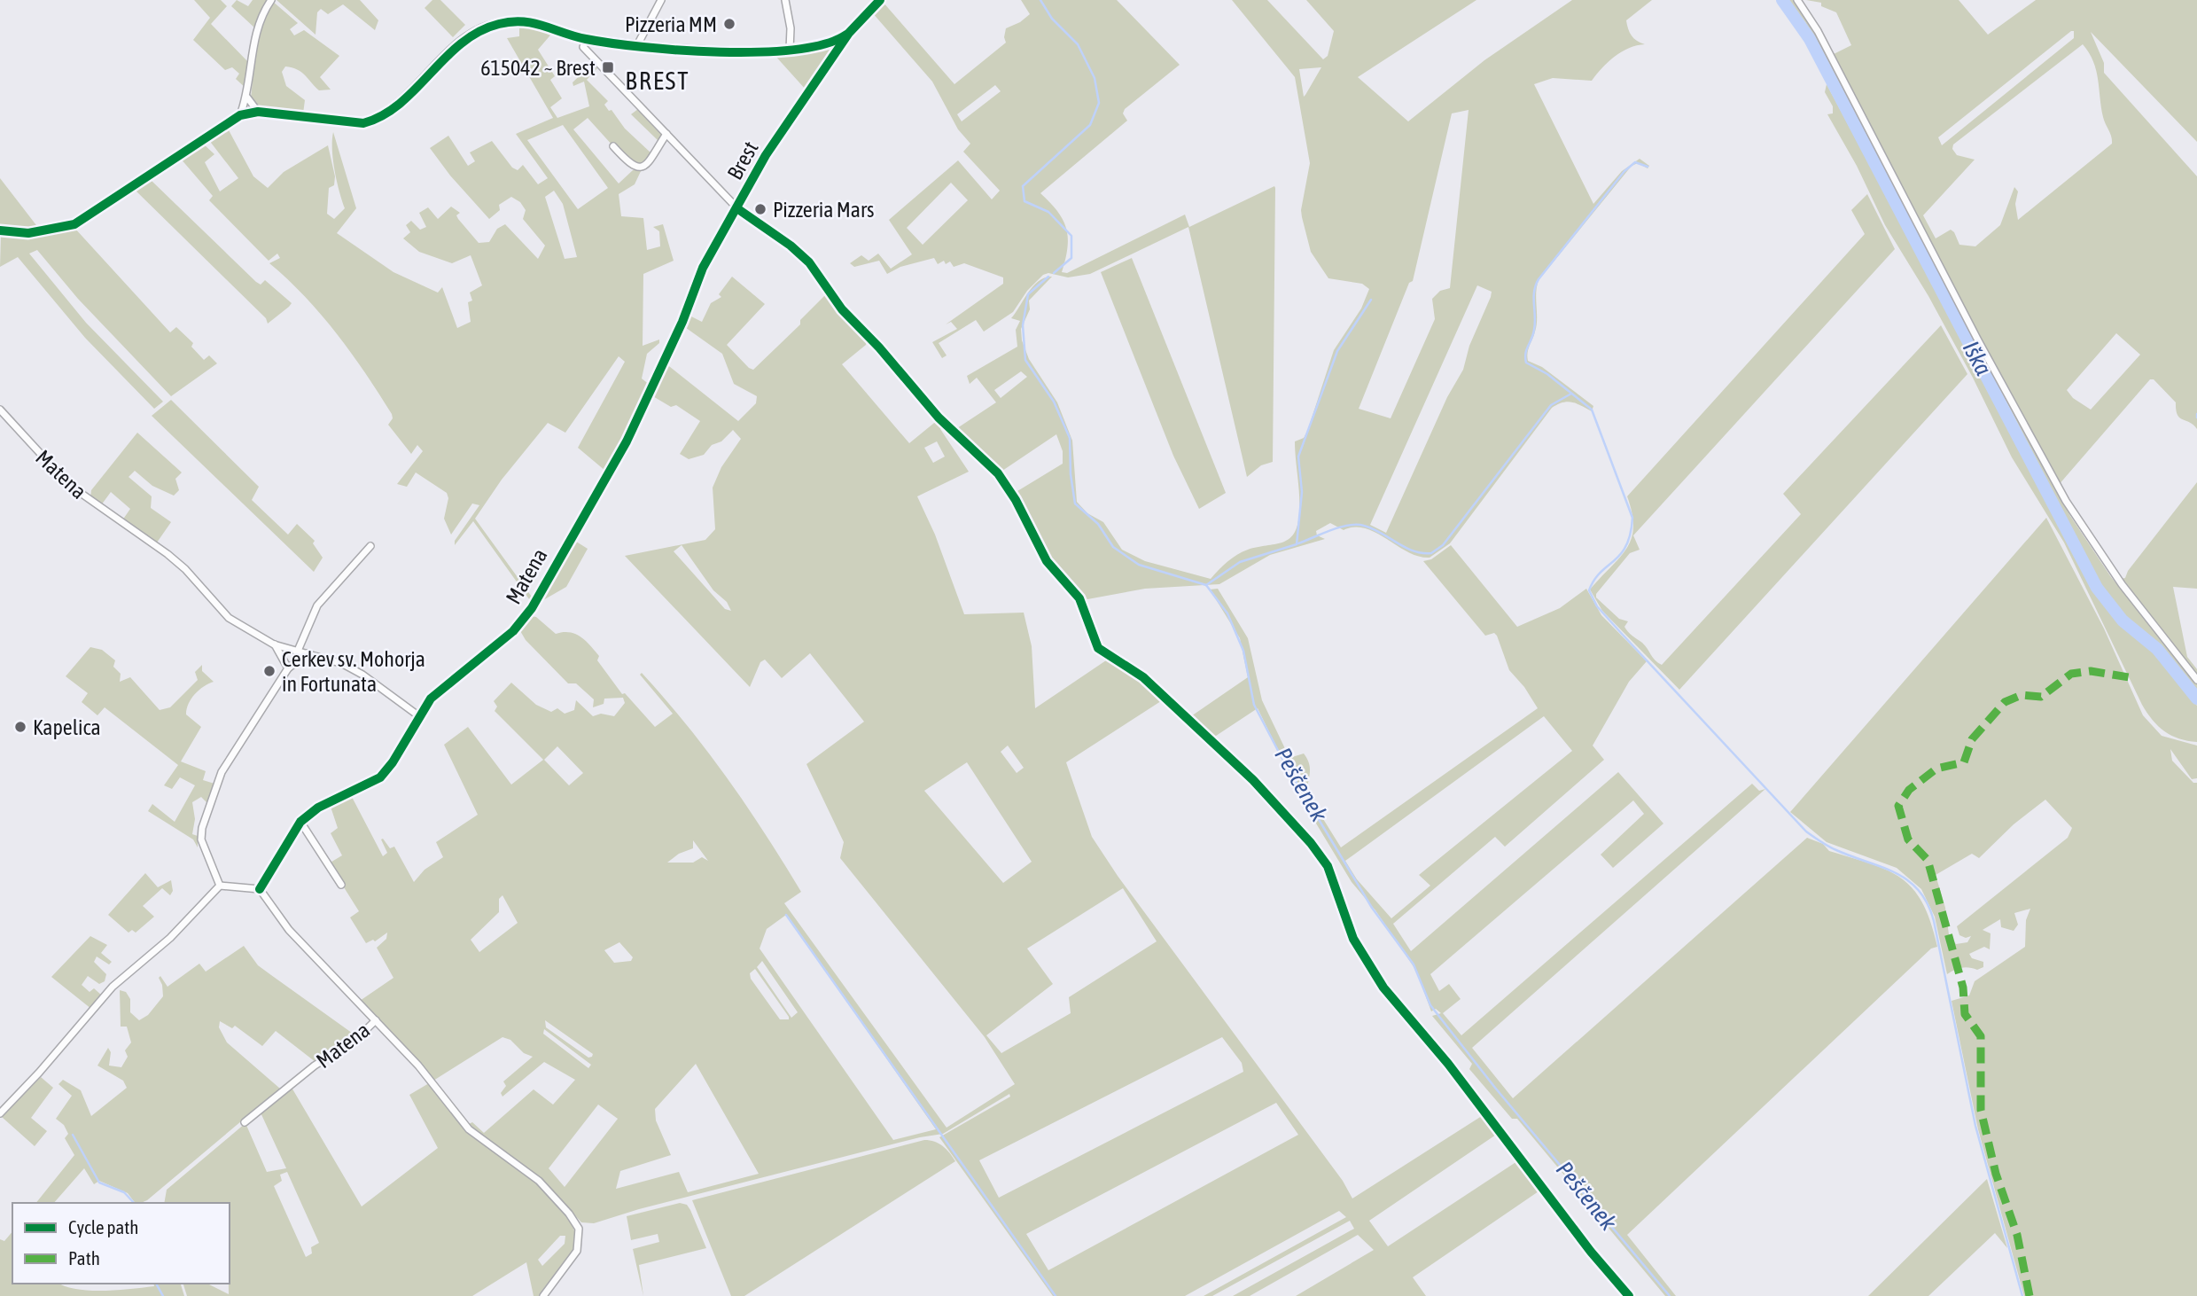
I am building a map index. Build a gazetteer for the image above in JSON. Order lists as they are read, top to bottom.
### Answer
{
  "streets": {
    "street": ["Brest", "Matena"]
  },
  "crossings": [
    ["Brest", "Matena"]
  ],
  "districts": ["BREST"],
  "water": ["Iška", "Peščenek"],
  "places": {
    "other": [
      "Pizzeria MM",
      "Pizzeria Mars",
      "Cerkev sv. Mohorja in Fortunata",
      "Kapelica"
    ],
    "transit": ["615042 ~ Brest"]
  },
  "legend": ["Cycle path", "Path"]
}
